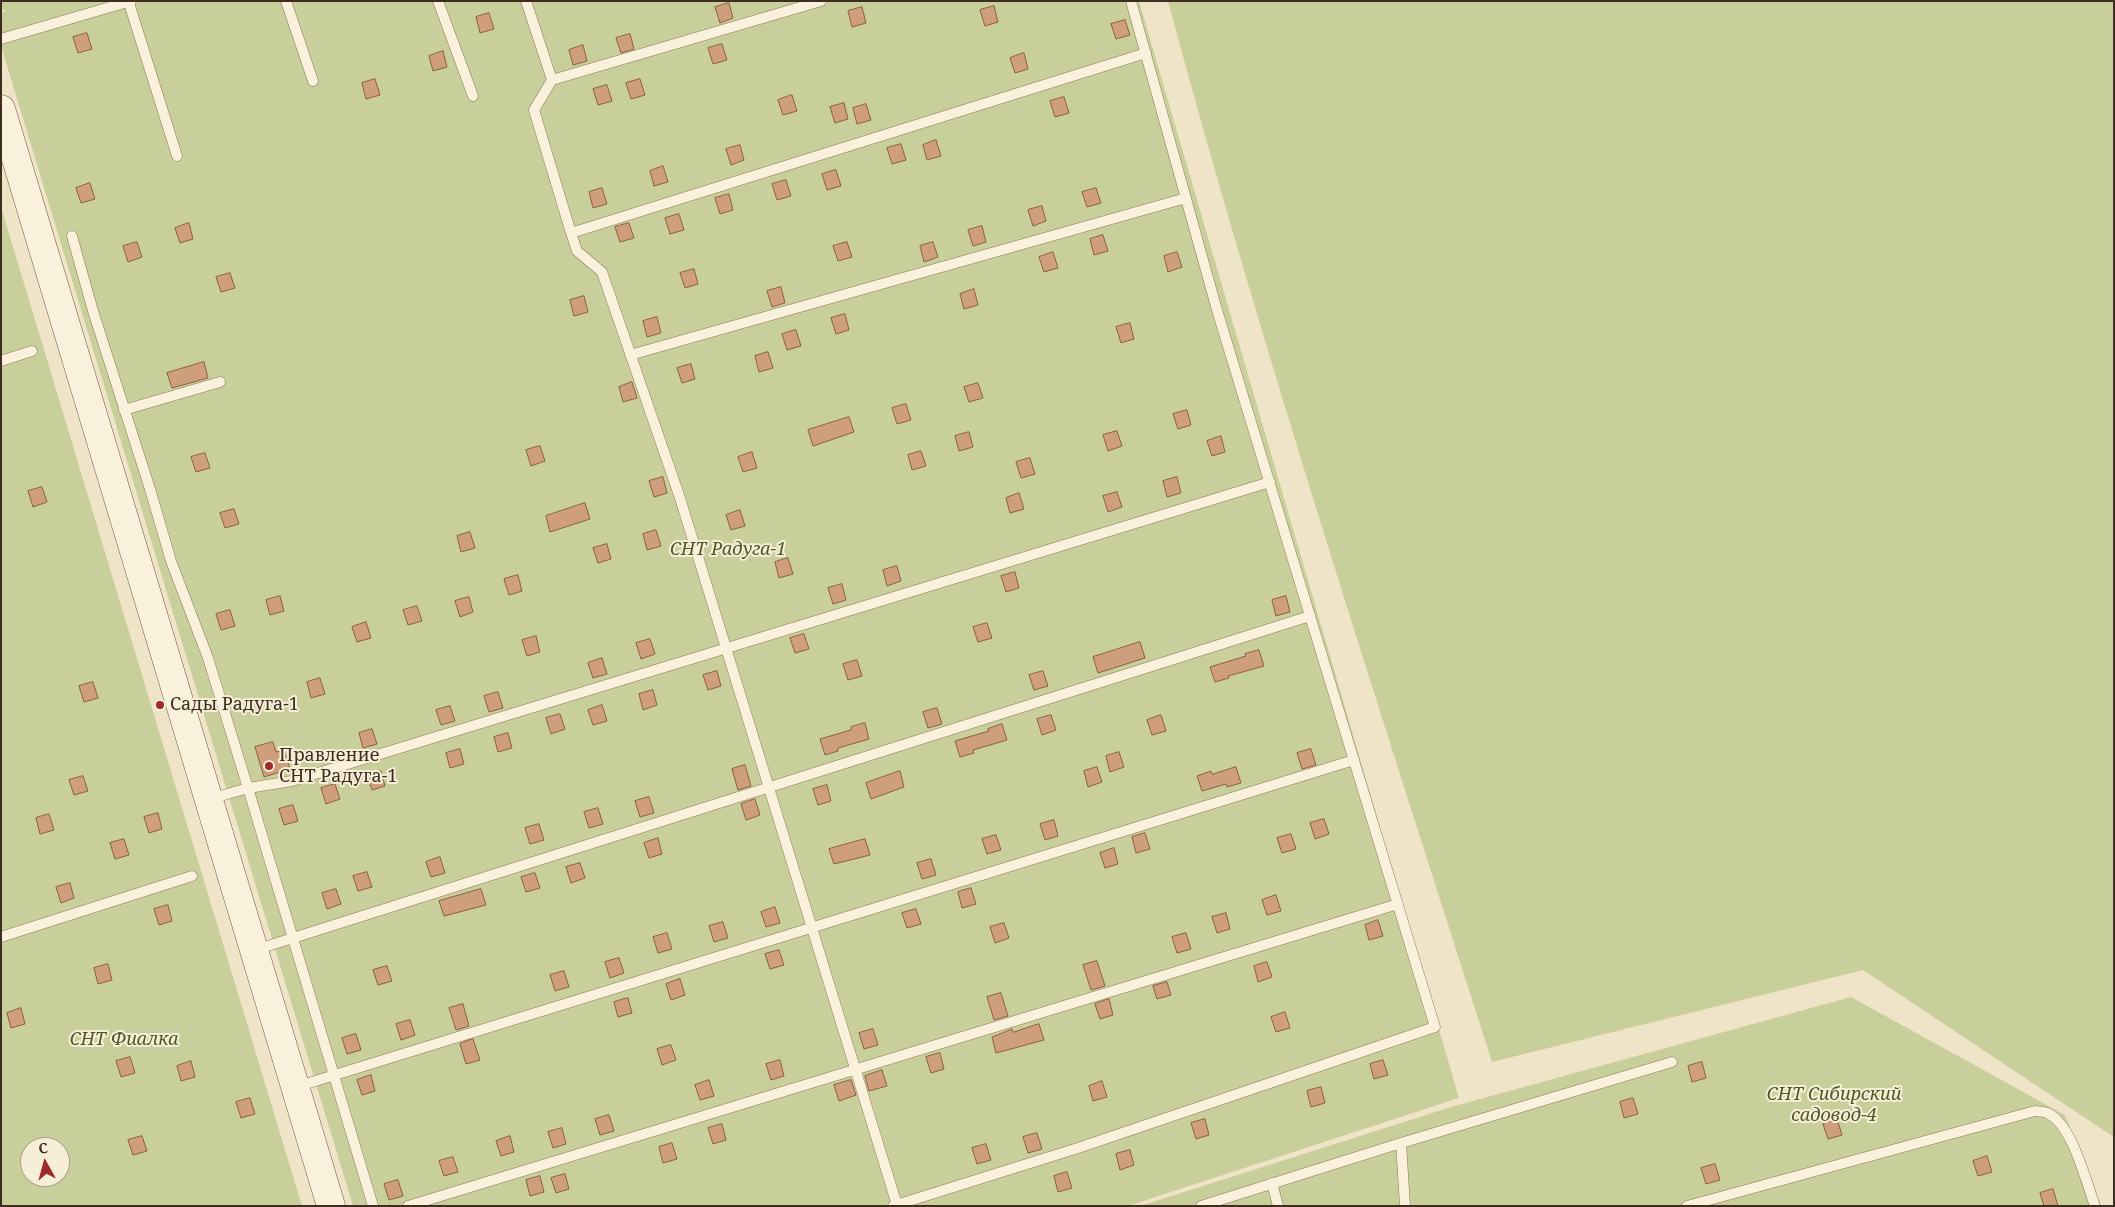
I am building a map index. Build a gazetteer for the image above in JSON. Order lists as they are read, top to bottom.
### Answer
{
  "parks": ["СНТ Радуга-1", "СНТ Фиалка", "СНТ Сибирский садовод-4"],
  "places": ["Сады Радуга-1", "Правление СНТ Радуга-1"],
  "north": "top"
}
